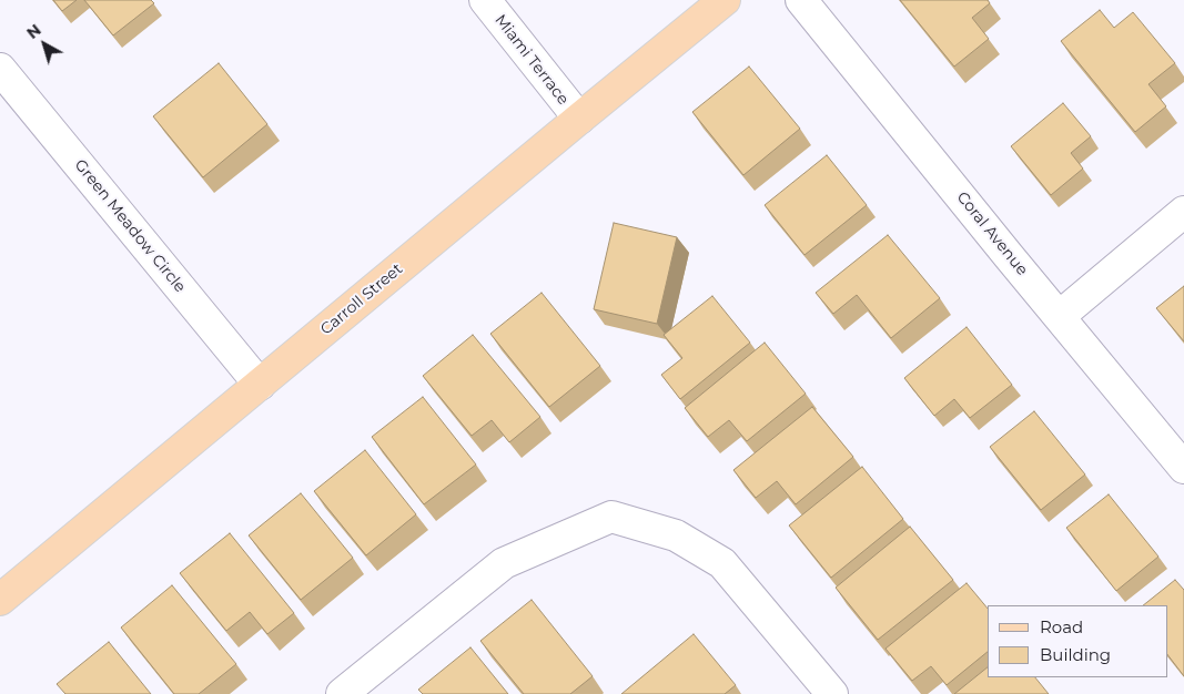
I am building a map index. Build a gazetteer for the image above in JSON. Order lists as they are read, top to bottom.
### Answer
{
  "streets": {
    "main road": ["Carroll Street"],
    "street": ["Miami Terrace", "Green Meadow Circle", "Coral Avenue"]
  },
  "crossings": [
    ["Miami Terrace", "Carroll Street"],
    ["Green Meadow Circle", "Carroll Street"]
  ],
  "legend": ["Road", "Building"],
  "north": "top left"
}
